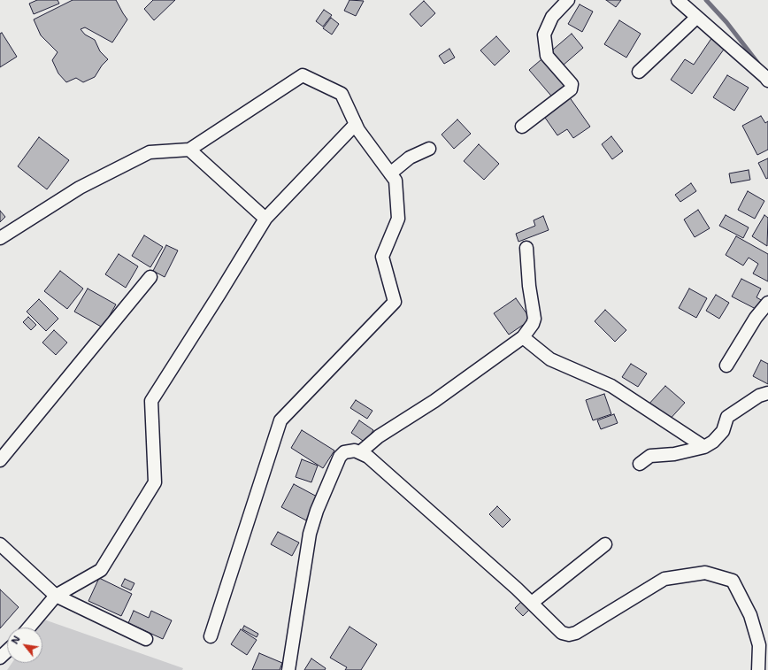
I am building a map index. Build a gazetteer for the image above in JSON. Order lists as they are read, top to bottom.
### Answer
{
  "north": "top left"
}
